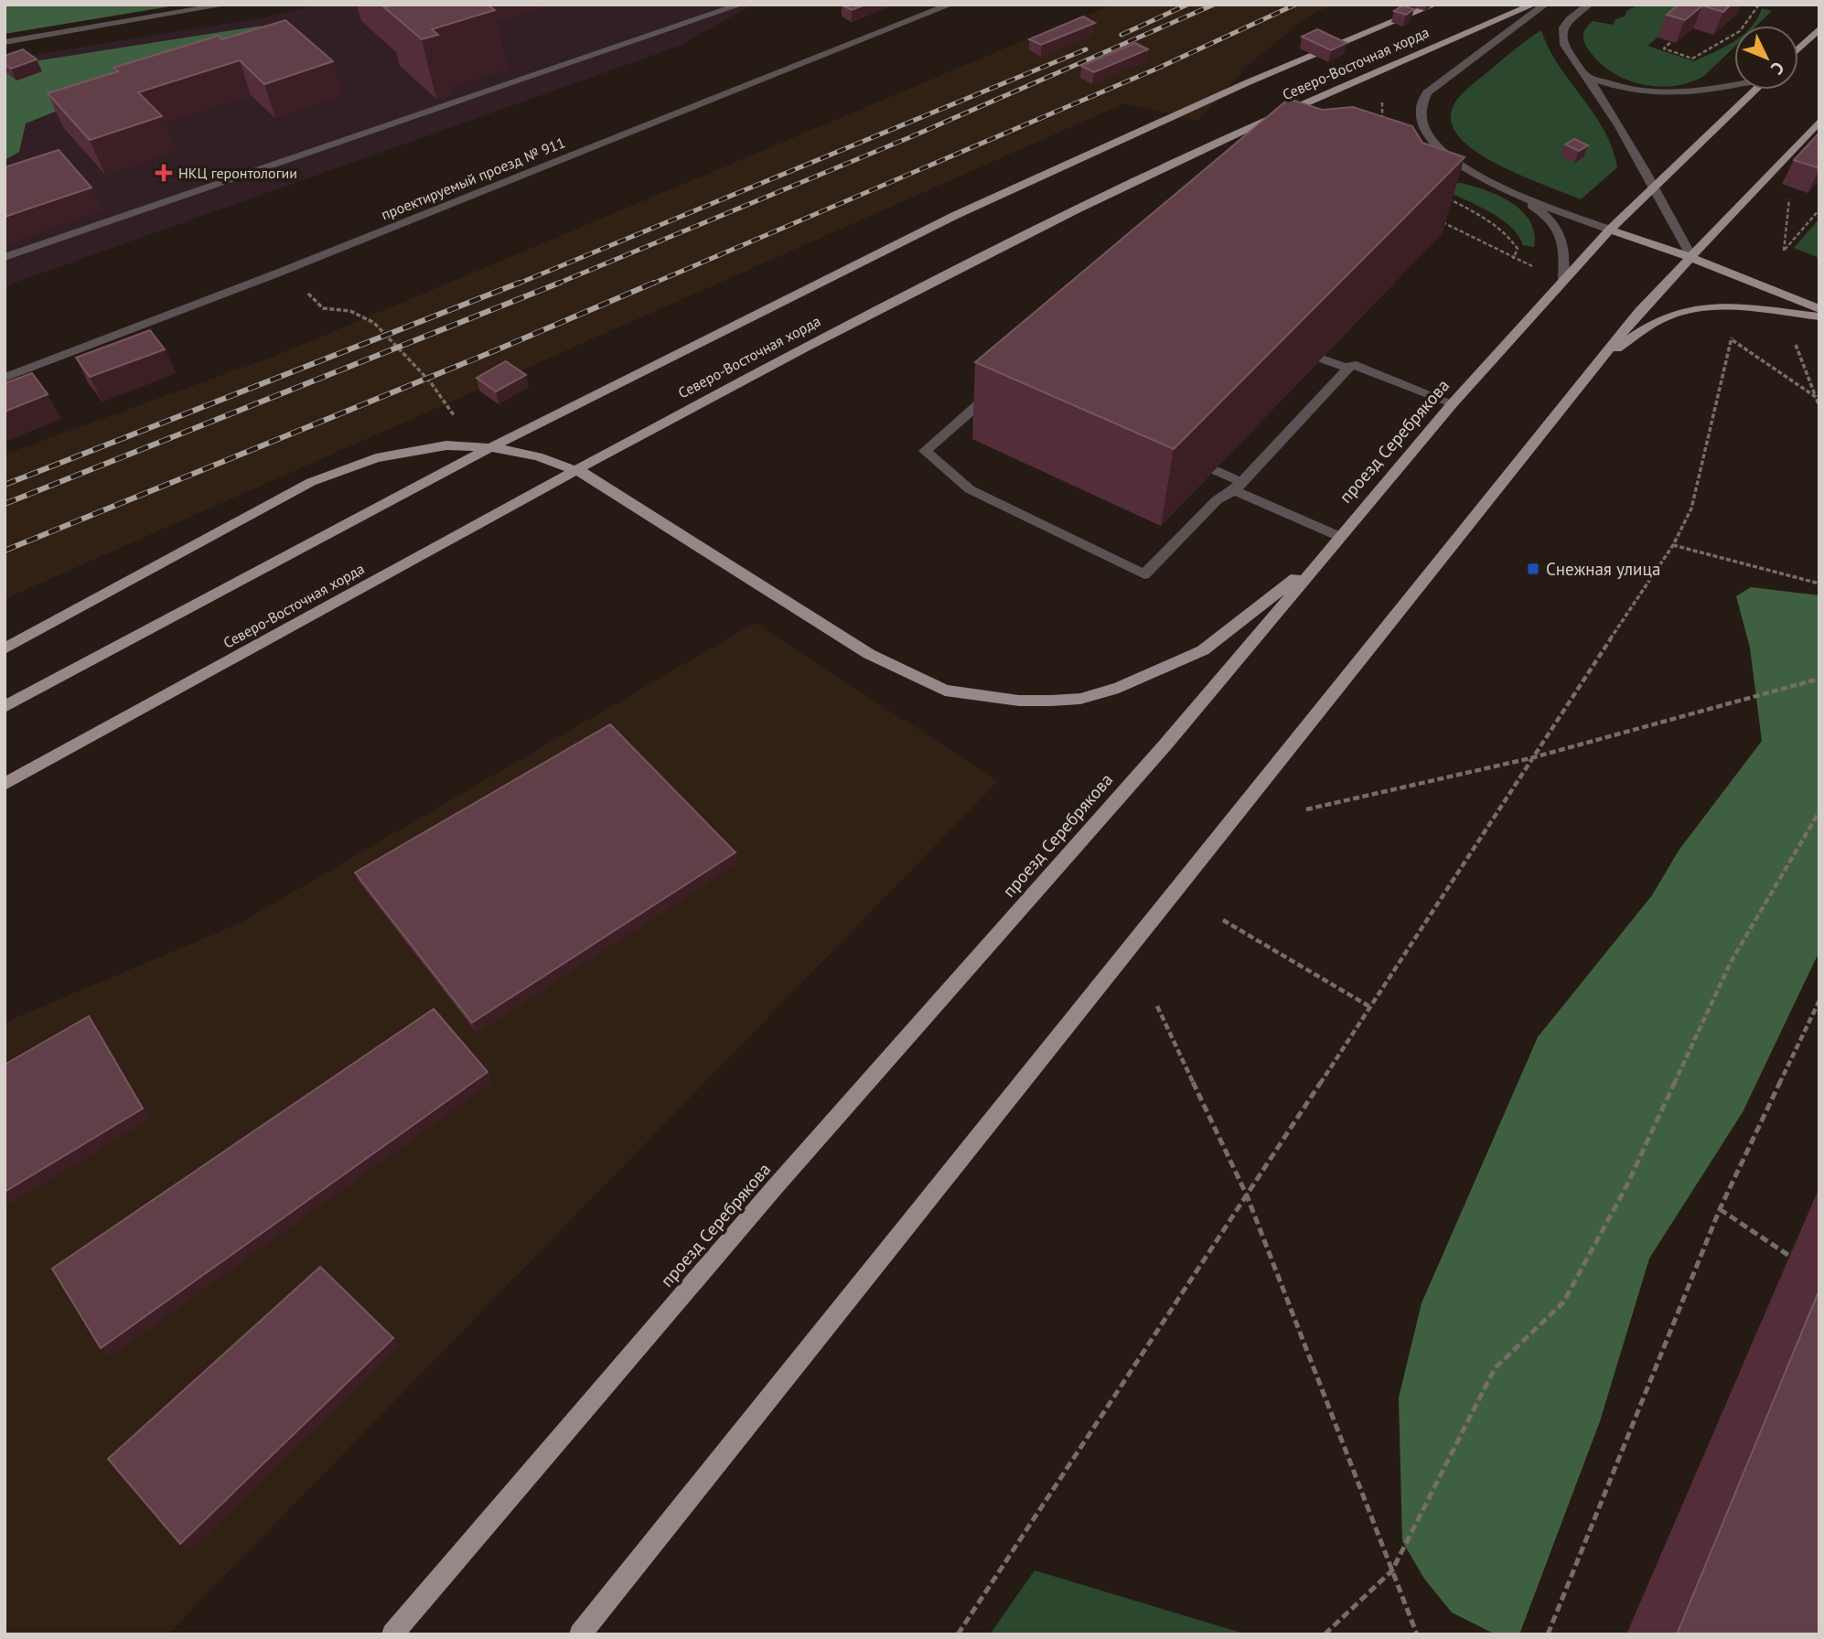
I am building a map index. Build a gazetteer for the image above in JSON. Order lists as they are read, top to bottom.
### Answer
{
  "streets": {
    "main road": ["Северо-Восточная хорда", "проезд Серебрякова"],
    "street": ["проектируемый проезд № 911"]
  },
  "places": {
    "health": ["НКЦ геронтологии"],
    "transit": ["Снежная улица"]
  },
  "north": "bottom right"
}
